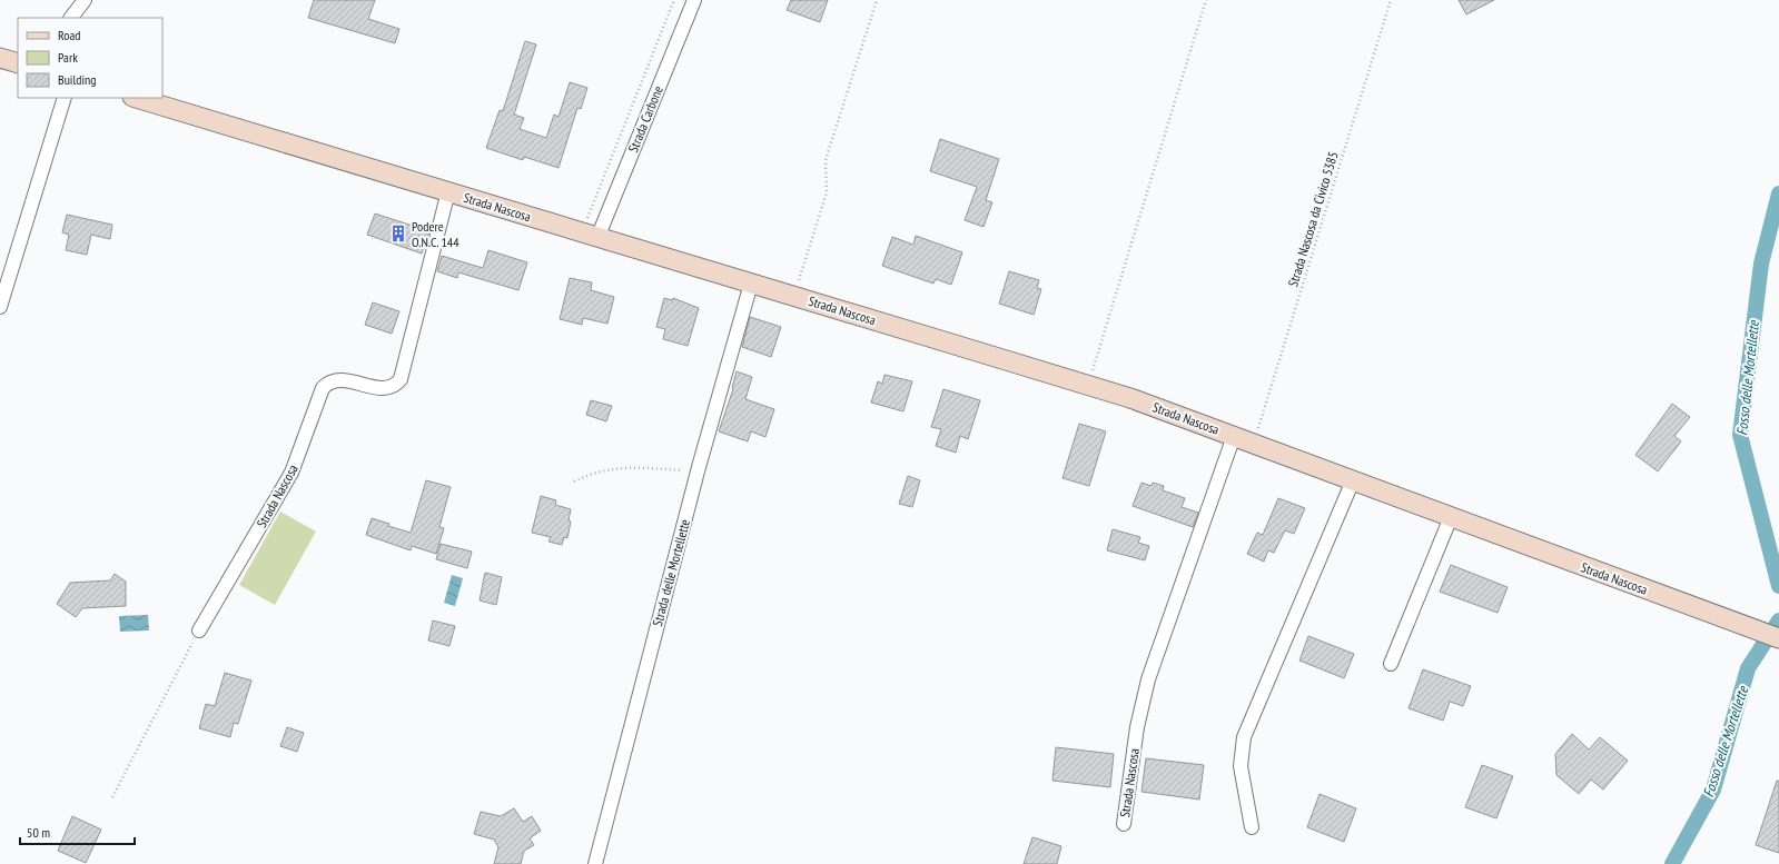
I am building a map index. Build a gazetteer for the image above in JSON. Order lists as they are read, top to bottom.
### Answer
{
  "streets": {
    "street": ["Strada Carbone", "Strada Nascosa", "Strada delle Mortellette"],
    "path": ["Strada Nascosa da Civico 5385"]
  },
  "crossings": [
    ["Strada Carbone", "Strada Nascosa"],
    ["Strada Nascosa", "Strada Nascosa da Civico 5385"],
    ["Strada Nascosa", "Strada delle Mortellette"]
  ],
  "water": ["Fosso delle Mortellette"],
  "places": {
    "building": ["Podere O.N.C. 144"]
  },
  "legend": ["Road", "Park", "Building"],
  "scale_bar": "50 m"
}
